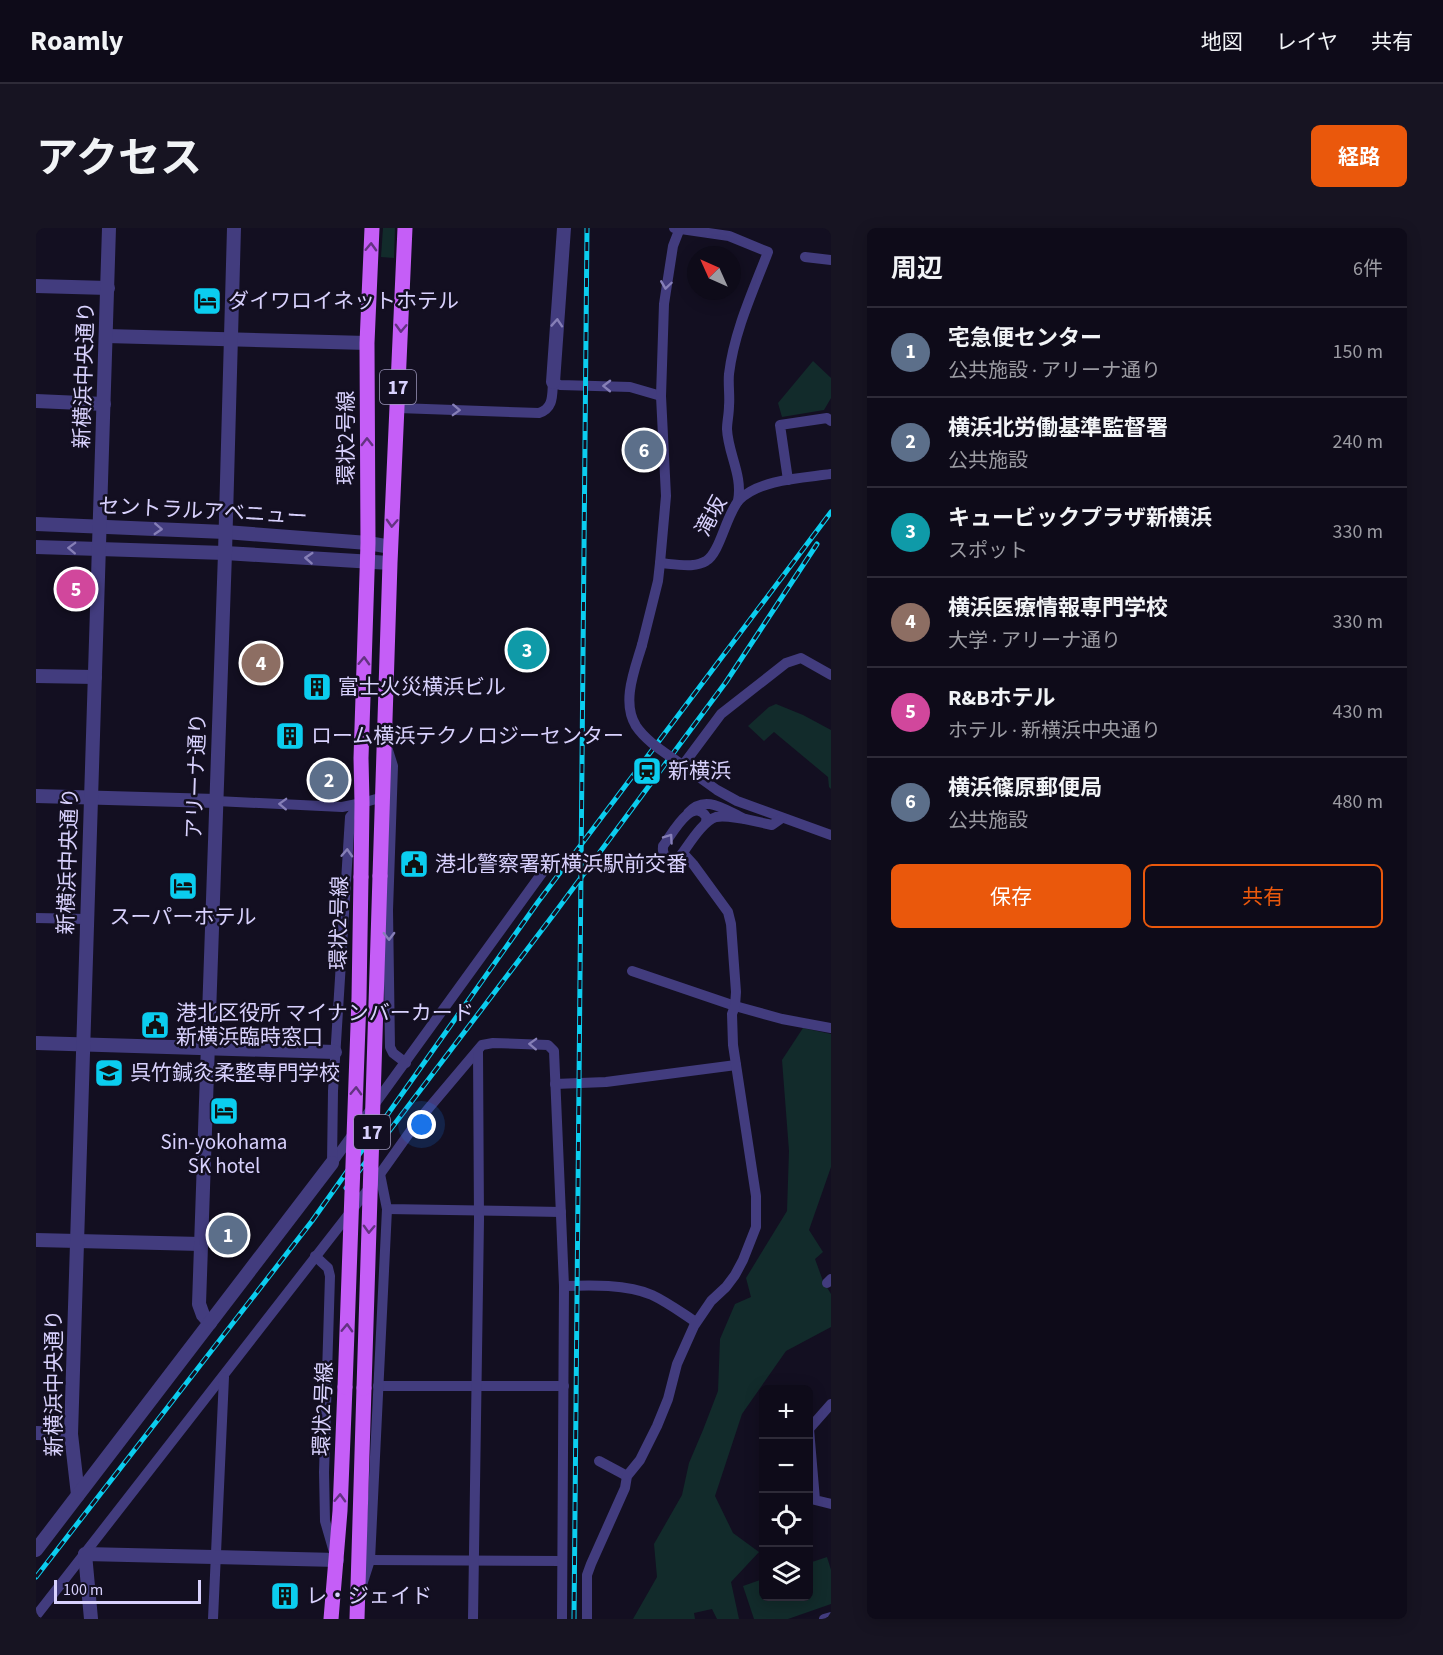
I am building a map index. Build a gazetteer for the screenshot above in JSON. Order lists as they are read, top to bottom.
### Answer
{
  "streets": {
    "main road": ["17", "環状2号線"],
    "street": [
      "新横浜中央通り",
      "セントラルアベニュー",
      "滝坂",
      "アリーナ通り"
    ]
  },
  "crossings": [
    ["新横浜中央通り", "セントラルアベニュー"],
    ["環状2号線", "セントラルアベニュー"],
    ["セントラルアベニュー", "アリーナ通り"]
  ],
  "places": {
    "hotel": ["ダイワロイネットホテル", "スーパーホテル", "Sin-yokohama SK hotel"],
    "building": ["富士火災横浜ビル", "ローム横浜テクノロジーセンター", "レ・ジェイド"],
    "station": ["新横浜"],
    "public building": ["港北警察署新横浜駅前交番", "港北区役所 マイナンバーカード 新横浜臨時窓口"],
    "school or university": ["呉竹鍼灸柔整専門学校"]
  },
  "scale_bar": "100 m",
  "north": "top left",
  "page": {
    "header": "Roamly",
    "nav": ["地図", "レイヤ", "共有"],
    "title": "アクセス",
    "buttons": [
      "経路",
      ["保存", "共有"]
    ],
    "heading": ["周辺", "6件"],
    "list": [
      {
        "mark": "1",
        "name": "宅急便センター",
        "note": "公共施設 · アリーナ通り",
        "value": "150 m"
      },
      {
        "mark": "2",
        "name": "横浜北労働基準監督署",
        "note": "公共施設",
        "value": "240 m"
      },
      {
        "mark": "3",
        "name": "キュービックプラザ新横浜",
        "note": "スポット",
        "value": "330 m"
      },
      {
        "mark": "4",
        "name": "横浜医療情報専門学校",
        "note": "大学 · アリーナ通り",
        "value": "330 m"
      },
      {
        "mark": "5",
        "name": "R&Bホテル",
        "note": "ホテル · 新横浜中央通り",
        "value": "430 m"
      },
      {
        "mark": "6",
        "name": "横浜篠原郵便局",
        "note": "公共施設",
        "value": "480 m"
      }
    ],
    "pins": [
      "6",
      "5",
      "3",
      "4",
      "2",
      "1"
    ],
    "map_buttons": ["+", "−"],
    "scale": "100 m"
  }
}
